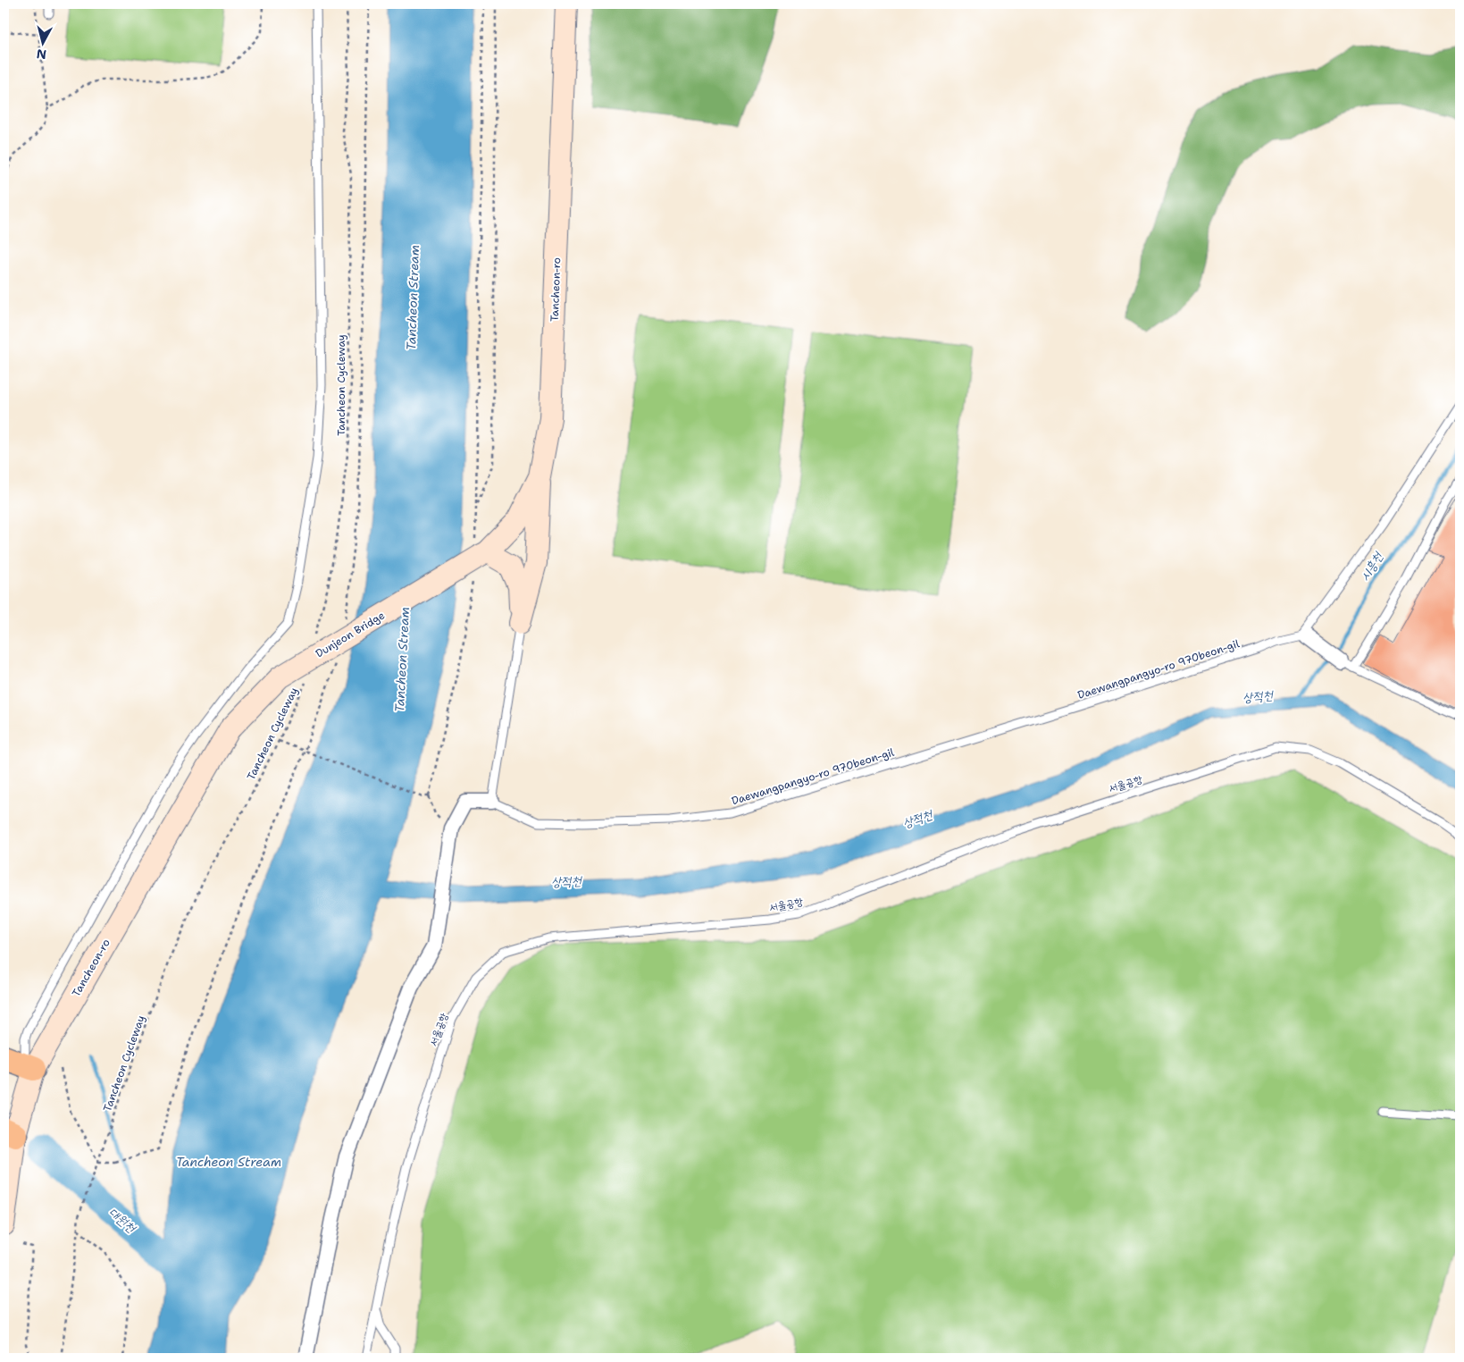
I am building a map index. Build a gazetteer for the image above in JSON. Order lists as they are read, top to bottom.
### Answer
{
  "streets": {
    "main road": ["Tancheon-ro", "Dunjeon Bridge"],
    "lane": ["Daewangpangyo-ro 970beon-gil", "서울공항"],
    "path": ["Tancheon Cycleway"]
  },
  "crossings": [
    ["Tancheon-ro", "Dunjeon Bridge"]
  ],
  "water": [
    "Tancheon Stream",
    "시흥천",
    "상적천",
    "대원천"
  ],
  "north": "bottom"
}
